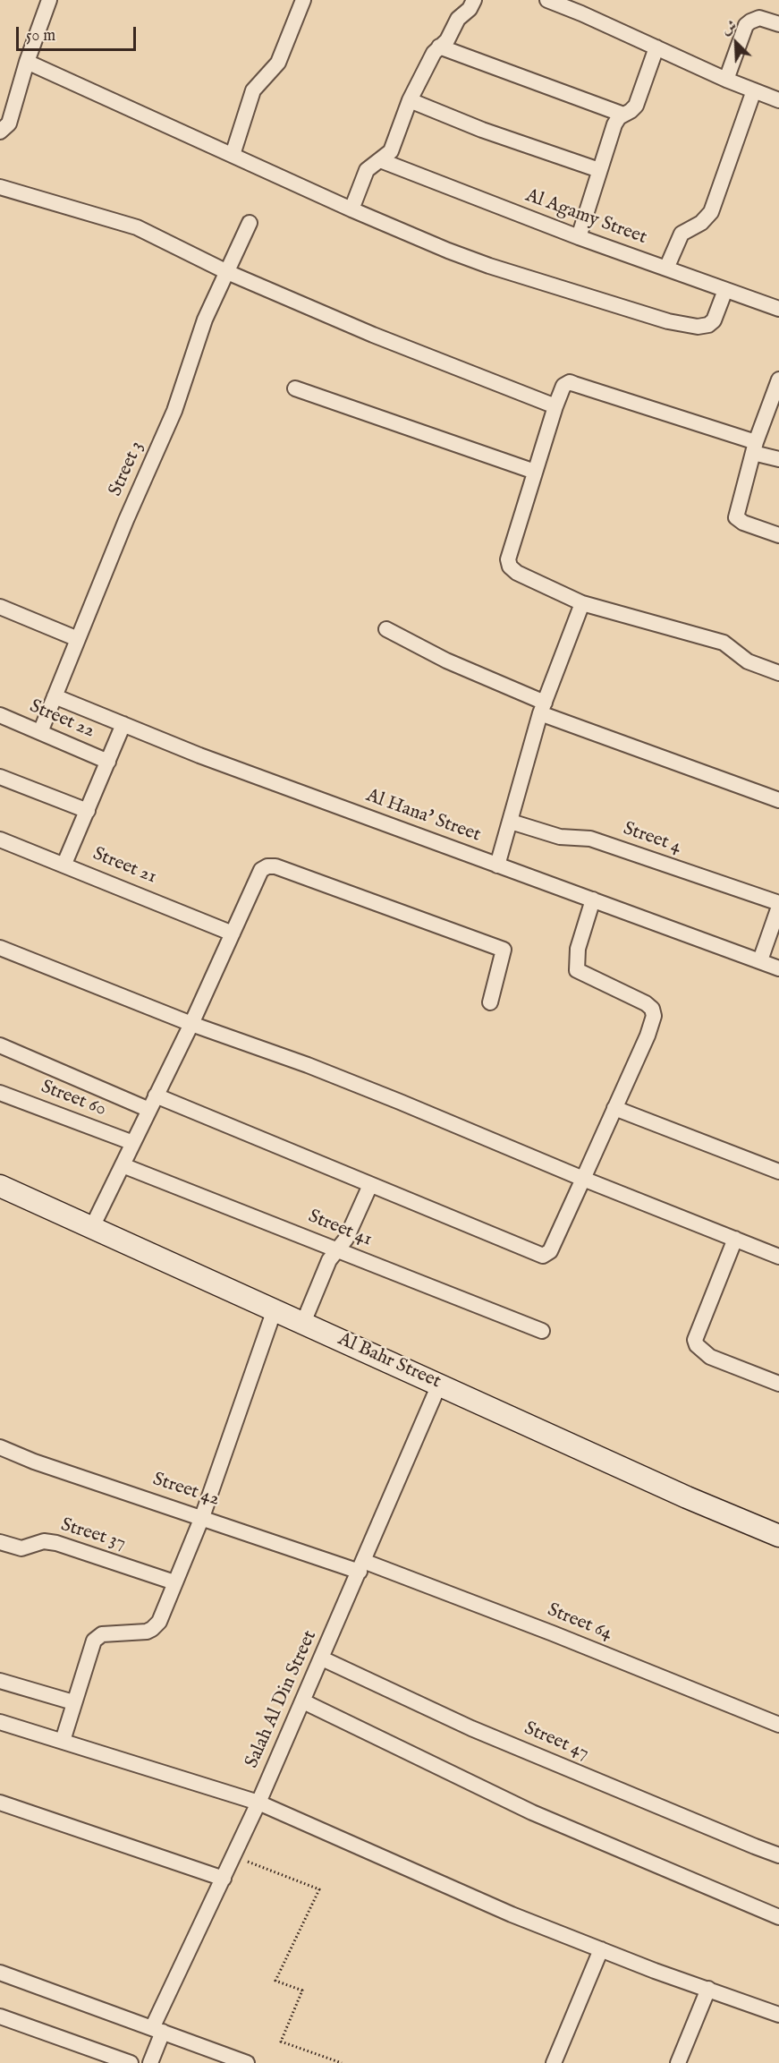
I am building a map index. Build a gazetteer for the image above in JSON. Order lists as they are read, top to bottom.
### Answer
{
  "streets": {
    "street": [
      "Al Agamy Street",
      "Street 3",
      "Street 22",
      "Al Hana' Street",
      "Street 4",
      "Street 21",
      "Street 60",
      "Street 41",
      "Al Bahr Street",
      "Street 42",
      "Street 37",
      "Street 64",
      "Salah Al Din Street",
      "Street 47"
    ]
  },
  "crossings": [
    ["Street 3", "Street 22"],
    ["Street 3", "Al Hana' Street"],
    ["Al Bahr Street", "Salah Al Din Street"],
    ["Street 42", "Street 64"],
    ["Street 42", "Salah Al Din Street"],
    ["Street 64", "Salah Al Din Street"],
    ["Salah Al Din Street", "Street 47"]
  ],
  "scale_bar": "50 m",
  "north": "top left"
}
